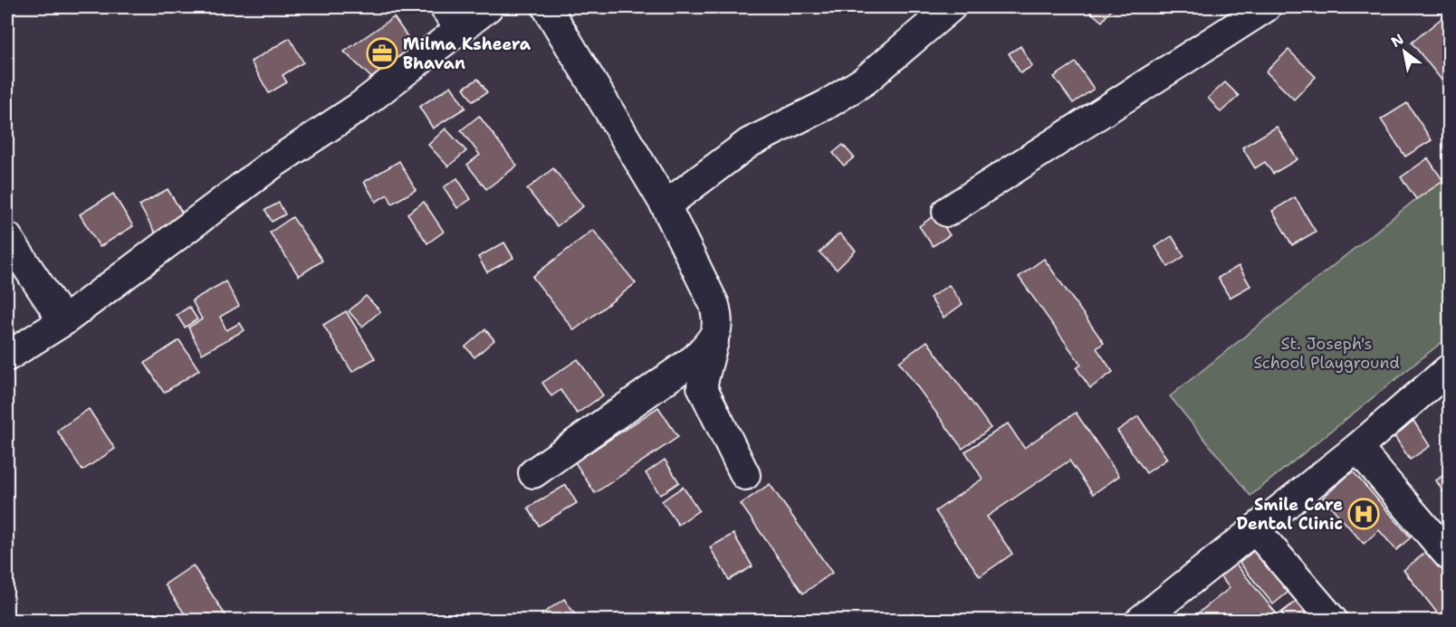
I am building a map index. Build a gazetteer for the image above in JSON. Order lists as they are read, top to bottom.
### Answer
{
  "parks": ["St. Joseph's School Playground"],
  "places": {
    "office": ["Milma Ksheera Bhavan"],
    "hospital": ["Smile Care Dental Clinic"]
  },
  "north": "top left"
}
